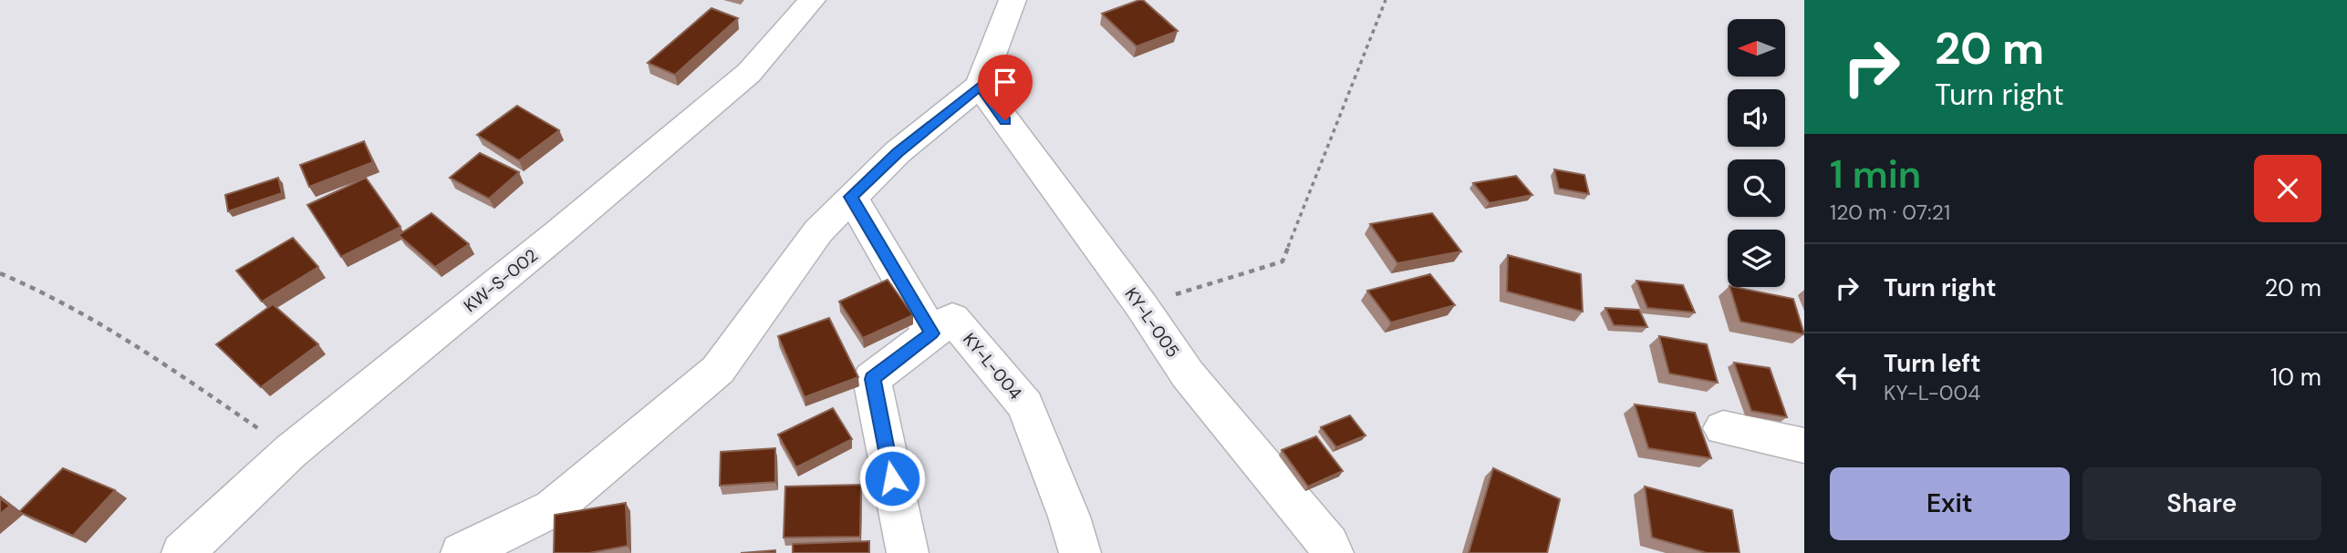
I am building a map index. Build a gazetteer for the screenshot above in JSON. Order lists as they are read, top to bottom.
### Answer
{
  "streets": {
    "street": ["KW-S-002", "KY-L-005", "KY-L-004"]
  },
  "north": "left",
  "page": {
    "turn": ["20 m", "Turn right"],
    "heading": ["1 min", "120 m · 07:21"],
    "list": [
      {
        "name": "Turn right",
        "value": "20 m"
      },
      {
        "name": "Turn left",
        "note": "KY-L-004",
        "value": "10 m"
      }
    ],
    "buttons": ["Exit", "Share"]
  }
}
